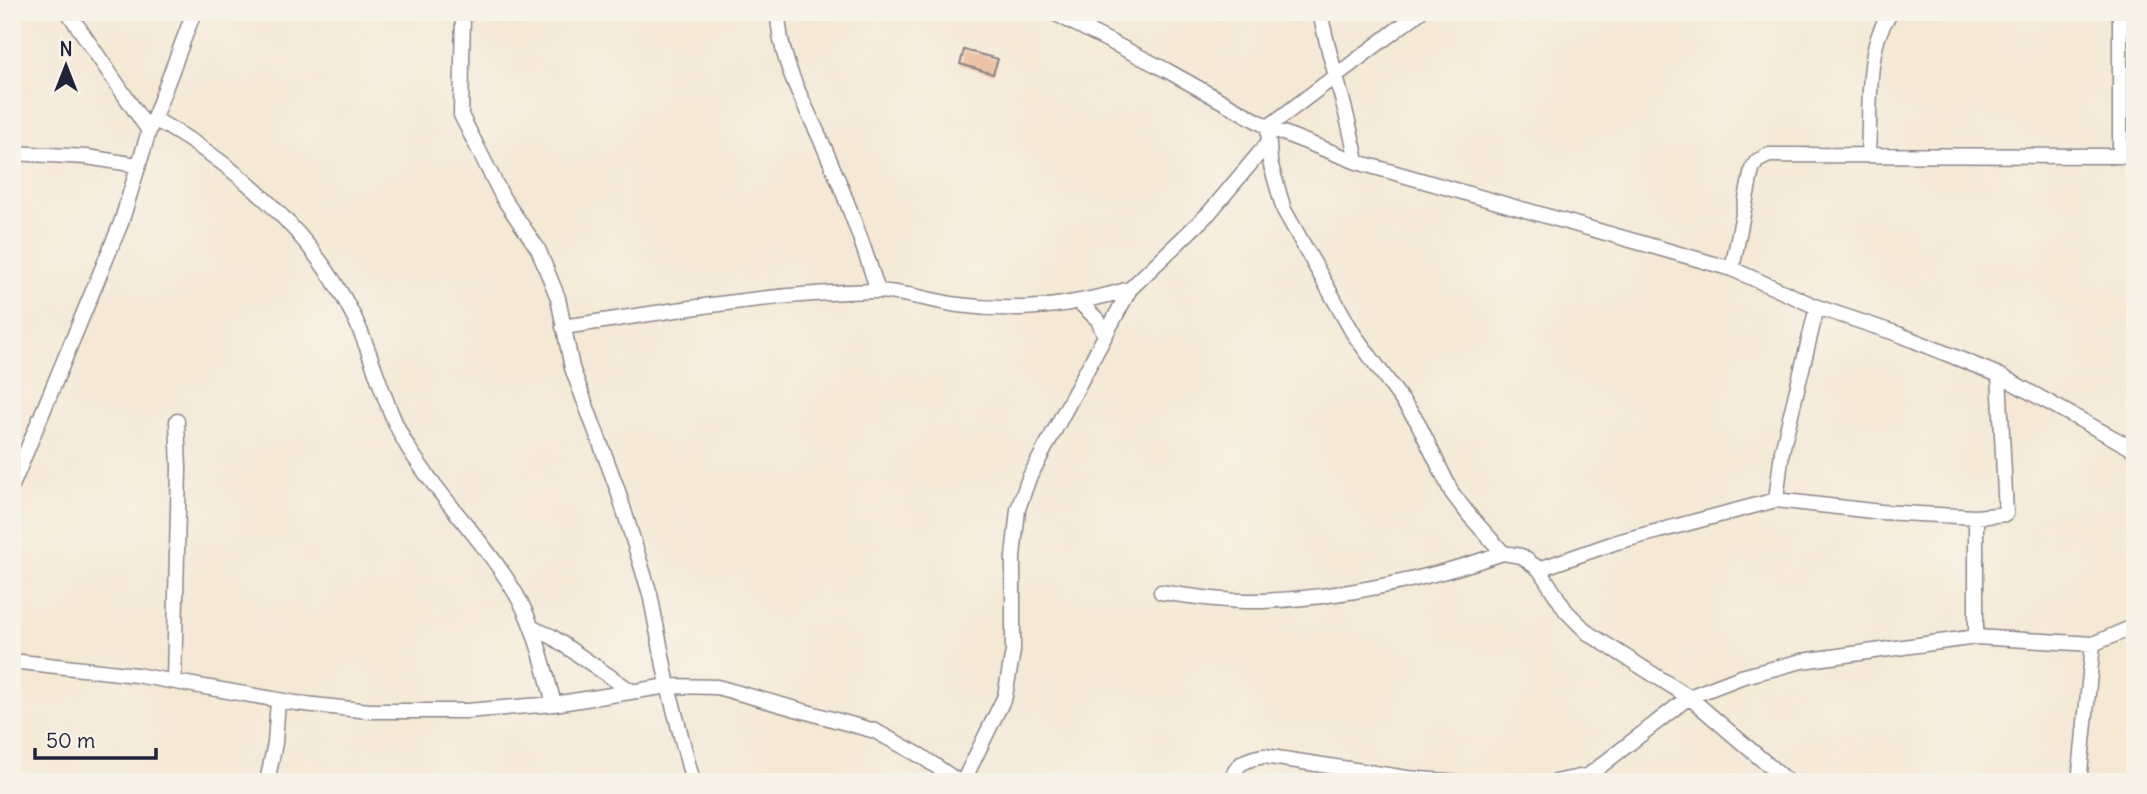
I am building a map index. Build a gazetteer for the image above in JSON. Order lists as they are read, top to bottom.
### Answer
{
  "scale_bar": "50 m",
  "north": "top"
}
